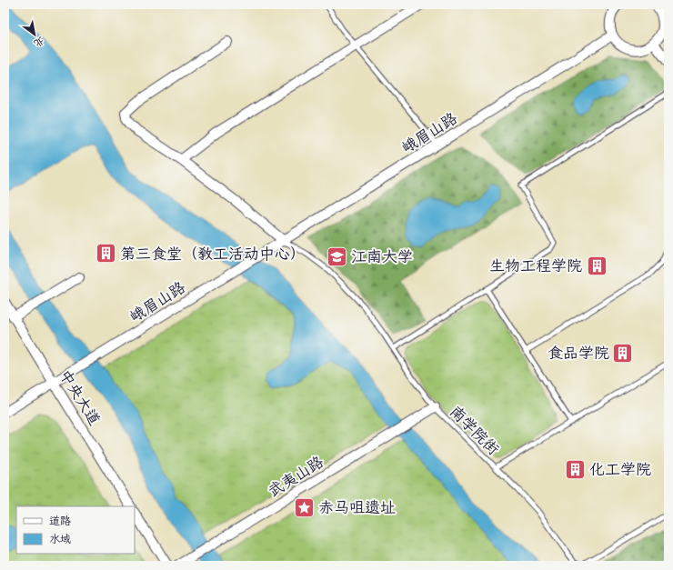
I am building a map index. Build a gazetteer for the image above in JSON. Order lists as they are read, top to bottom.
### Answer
{
  "streets": {
    "street": ["峨眉山路", "中央大道", "武夷山路"],
    "lane": ["南学院街"]
  },
  "crossings": [
    ["峨眉山路", "中央大道"],
    ["峨眉山路", "南学院街"],
    ["南学院街", "武夷山路"]
  ],
  "places": {
    "building": [
      "第三食堂（教工活动中心）",
      "生物工程学院",
      "食品学院",
      "化工学院"
    ],
    "school or university": ["江南大学"],
    "place": ["赤马咀遗址"]
  },
  "legend": ["道路", "水域"],
  "north": "bottom right"
}
